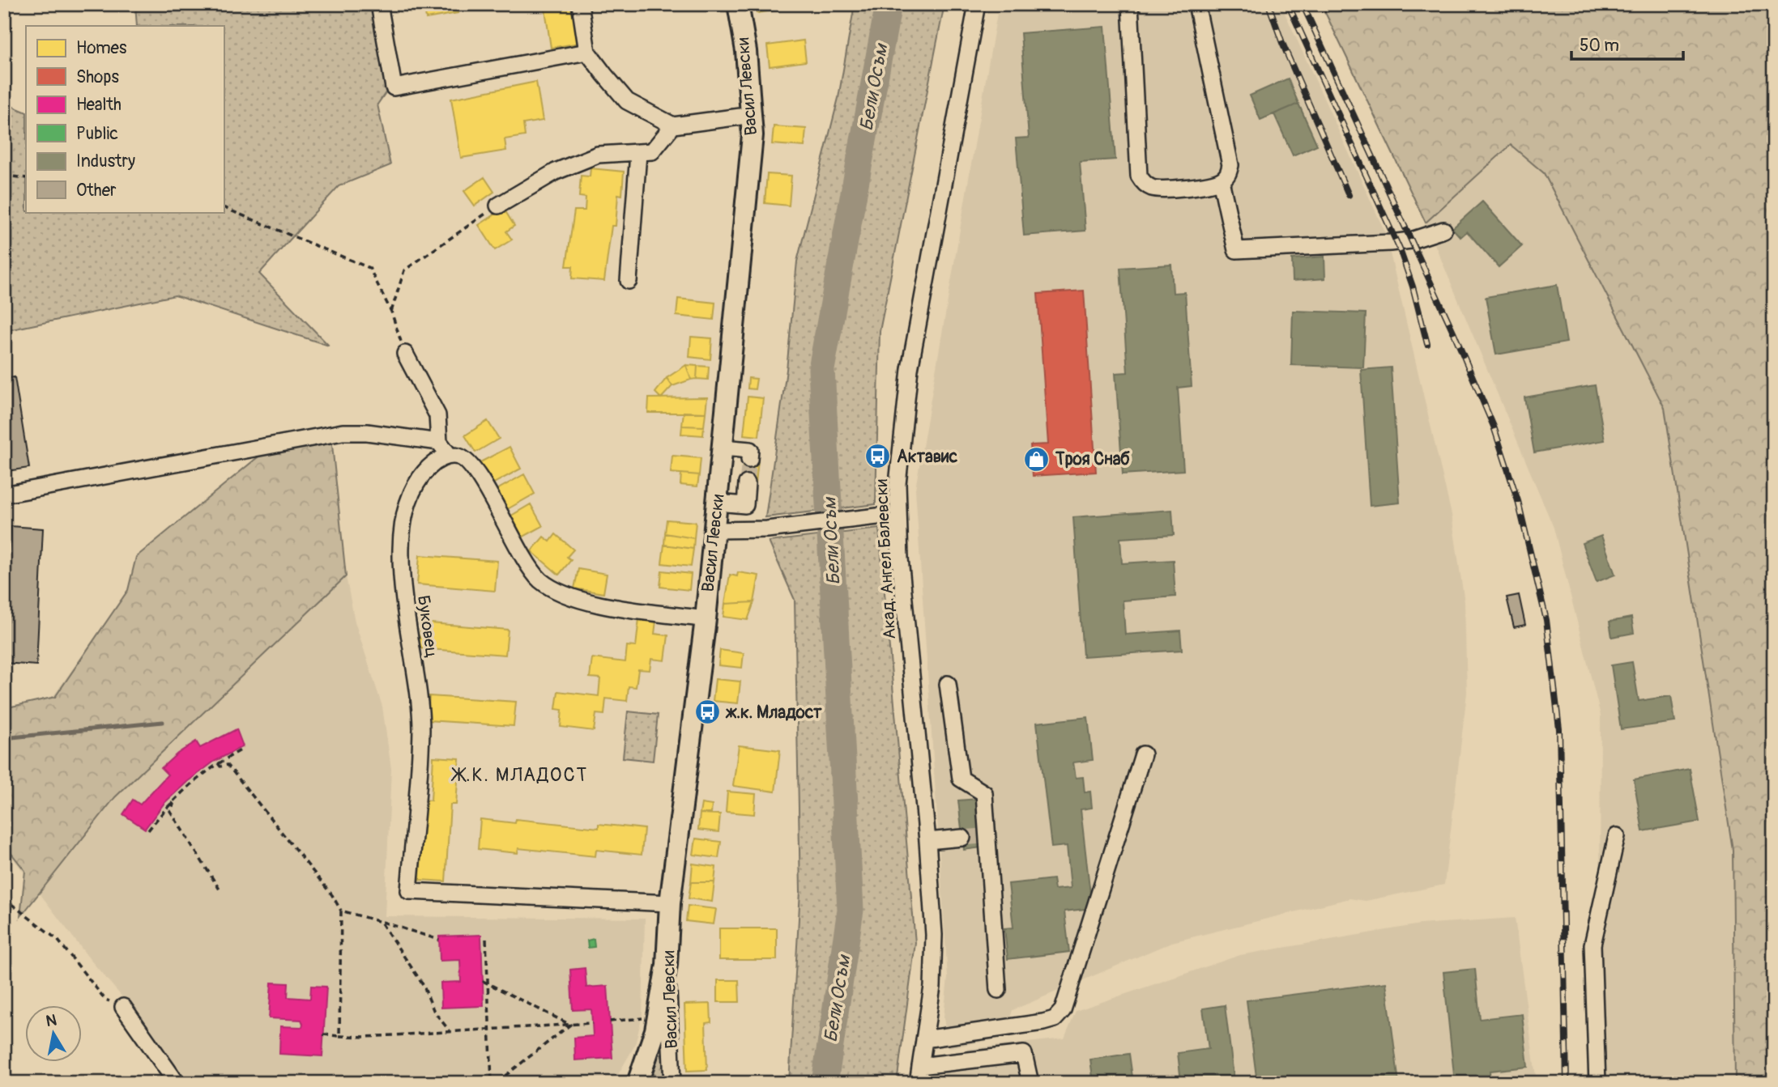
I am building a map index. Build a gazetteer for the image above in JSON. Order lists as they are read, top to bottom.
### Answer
{
  "streets": {
    "main road": ["Васил Левски"],
    "street": ["Акад. Ангел Балевски", "Буковец"]
  },
  "crossings": [
    ["Васил Левски", "Буковец"]
  ],
  "districts": ["Ж.К. МЛАДОСТ"],
  "water": ["Бели Осъм"],
  "places": {
    "bus stop": ["Актавис", "ж.к. Младост"],
    "shop": ["Троя Снаб"]
  },
  "legend": [
    "Homes",
    "Shops",
    "Health",
    "Public",
    "Industry",
    "Other"
  ],
  "scale_bar": "50 m",
  "north": "top"
}
